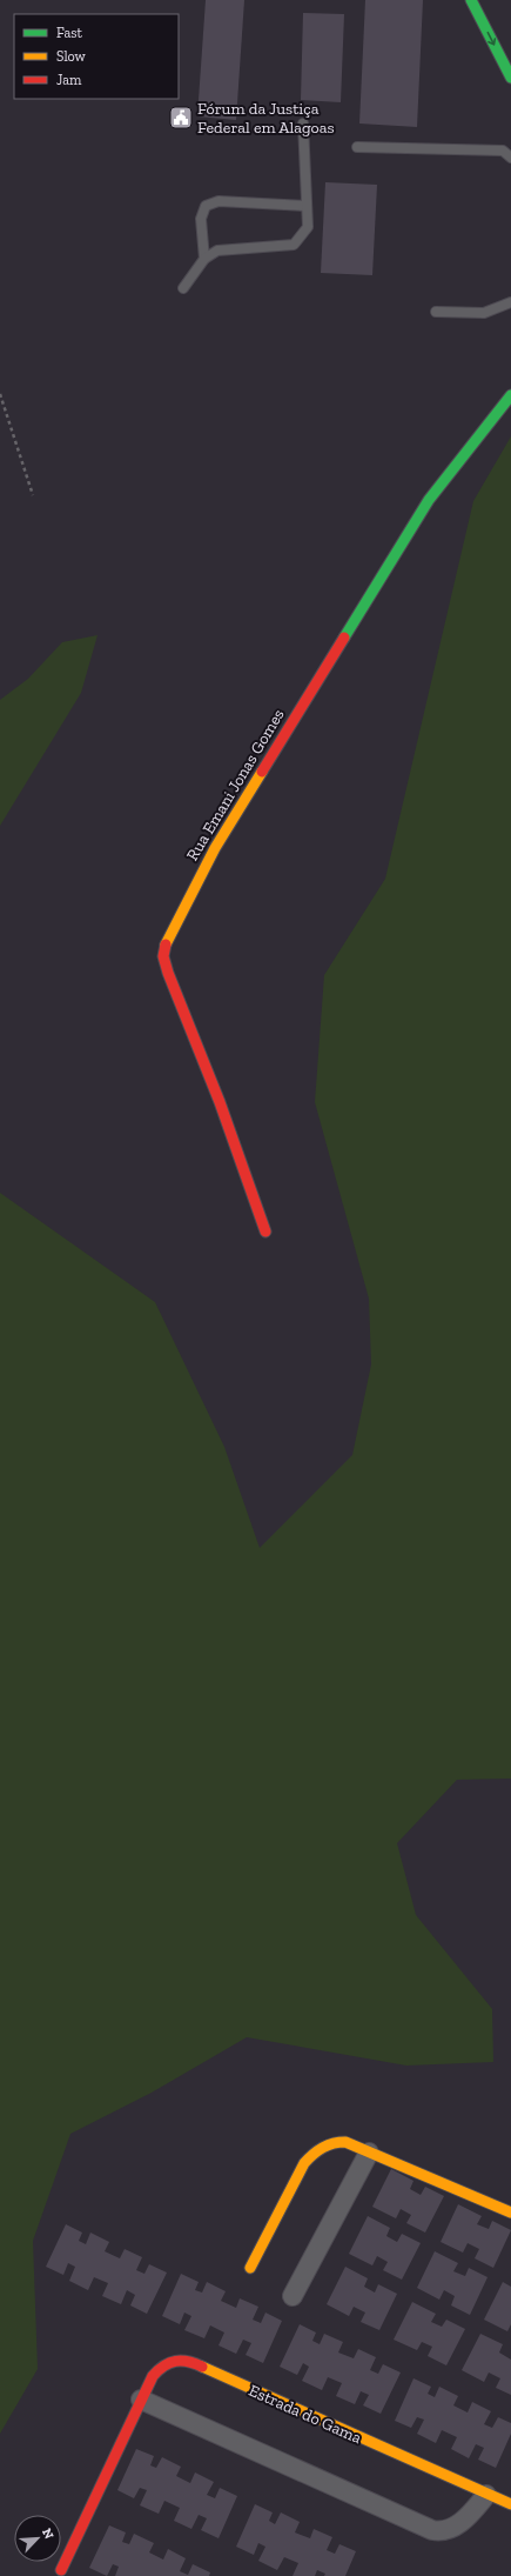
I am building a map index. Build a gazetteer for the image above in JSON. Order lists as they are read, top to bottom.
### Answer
{
  "streets": {
    "street": ["Rua Emani Jonas Gomes", "Estrada do Gama"]
  },
  "places": {
    "public building": ["Fórum da Justiça Federal em Alagoas"]
  },
  "legend": ["Fast", "Slow", "Jam"],
  "north": "top right"
}
